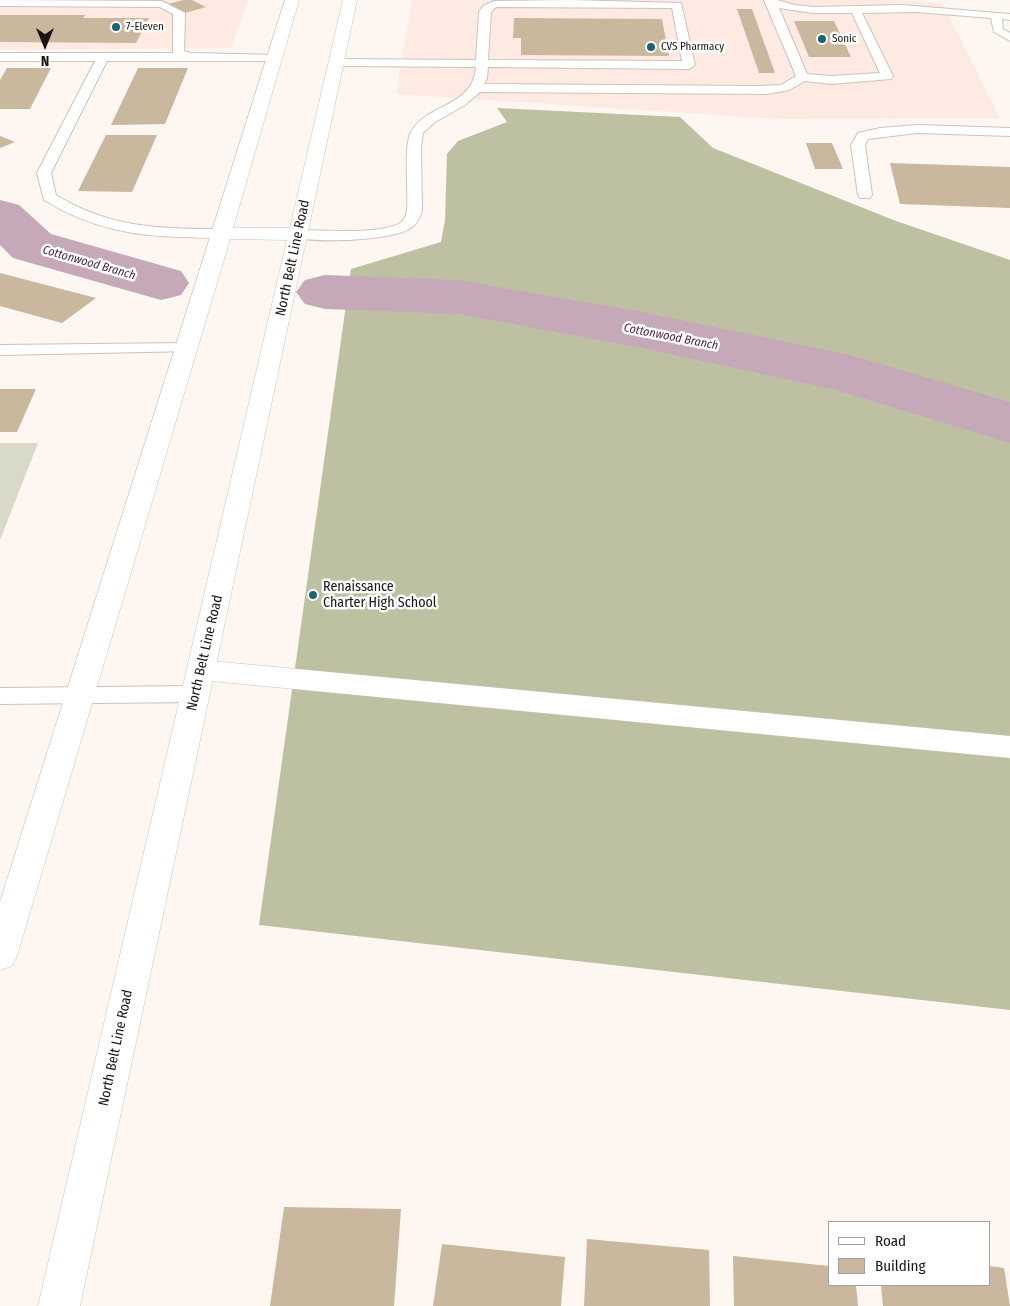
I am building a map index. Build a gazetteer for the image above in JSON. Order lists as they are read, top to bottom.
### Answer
{
  "streets": {
    "main road": ["North Belt Line Road"]
  },
  "water": ["Cottonwood Branch"],
  "places": [
    "7-Eleven",
    "Sonic",
    "CVS Pharmacy",
    "Renaissance Charter High School"
  ],
  "legend": ["Road", "Building"],
  "north": "bottom"
}
